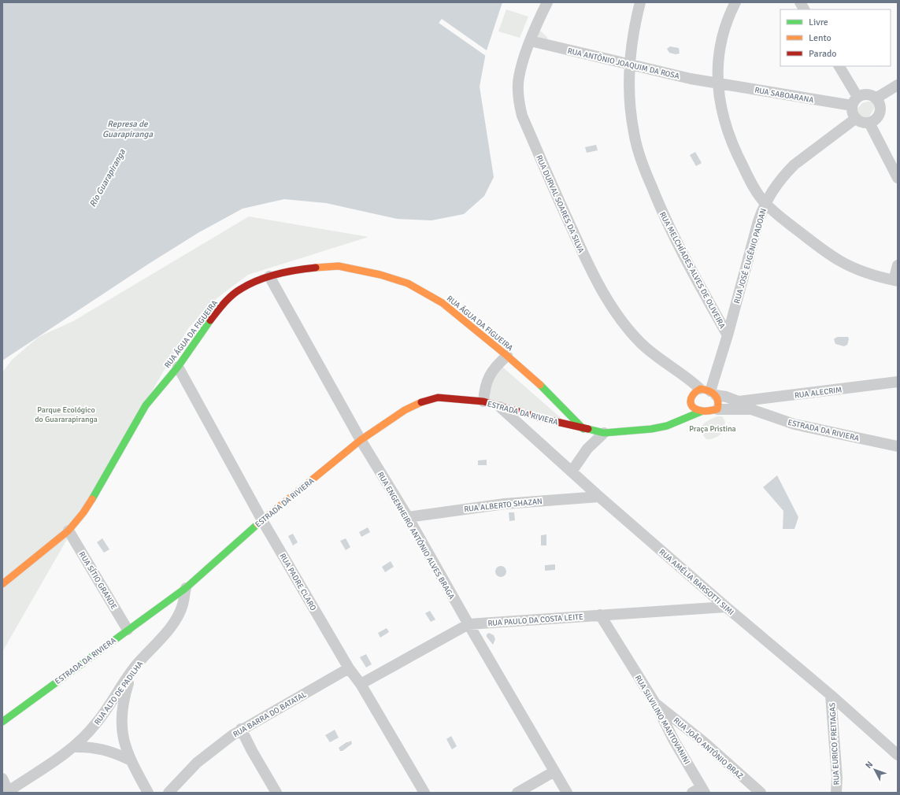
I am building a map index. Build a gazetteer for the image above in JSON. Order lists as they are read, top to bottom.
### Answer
{
  "streets": {
    "street": [
      "RUA ANTÔNIO JOAQUIM DA ROSA",
      "RUA SABOARANA",
      "RUA DURVAL SOARES DA SILVA",
      "RUA JOSÉ EUGÊNIO PADOAN",
      "RUA MELCHÍADES ALVES DE OLIVEIRA",
      "RUA ÁGUA DA FIGUEIRA",
      "RUA ALECRIM",
      "ESTRADA DA RIVIERA",
      "RUA ALBERTO SHAZAN",
      "RUA ENGENHEIRO ANTÔNIO ALVES BRAGA",
      "RUA SÍTIO GRANDE",
      "RUA PADRE CLARO",
      "RUA AMÉLIA BARSOTTI SIMI",
      "RUA PAULO DA COSTA LEITE",
      "RUA ALTO DE PADILHA",
      "RUA BARRA DO BATATAL",
      "RUA SILVILINO MANTOVANINI",
      "RUA EURICO FREITAGAS",
      "RUA JOÃO ANTÔNIO BRAZ"
    ]
  },
  "crossings": [
    ["RUA ANTÔNIO JOAQUIM DA ROSA", "RUA SABOARANA"],
    ["RUA ANTÔNIO JOAQUIM DA ROSA", "RUA DURVAL SOARES DA SILVA"],
    ["RUA ANTÔNIO JOAQUIM DA ROSA", "RUA MELCHÍADES ALVES DE OLIVEIRA"],
    ["RUA SABOARANA", "RUA JOSÉ EUGÊNIO PADOAN"],
    ["RUA DURVAL SOARES DA SILVA", "RUA JOSÉ EUGÊNIO PADOAN"],
    ["RUA DURVAL SOARES DA SILVA", "ESTRADA DA RIVIERA"],
    ["RUA JOSÉ EUGÊNIO PADOAN", "RUA MELCHÍADES ALVES DE OLIVEIRA"],
    ["RUA JOSÉ EUGÊNIO PADOAN", "ESTRADA DA RIVIERA"],
    ["RUA ÁGUA DA FIGUEIRA", "ESTRADA DA RIVIERA"],
    ["RUA ÁGUA DA FIGUEIRA", "RUA ENGENHEIRO ANTÔNIO ALVES BRAGA"],
    ["RUA ÁGUA DA FIGUEIRA", "RUA SÍTIO GRANDE"],
    ["RUA ÁGUA DA FIGUEIRA", "RUA PADRE CLARO"],
    ["RUA ALECRIM", "ESTRADA DA RIVIERA"],
    ["ESTRADA DA RIVIERA", "RUA ENGENHEIRO ANTÔNIO ALVES BRAGA"],
    ["ESTRADA DA RIVIERA", "RUA SÍTIO GRANDE"],
    ["ESTRADA DA RIVIERA", "RUA PADRE CLARO"],
    ["ESTRADA DA RIVIERA", "RUA AMÉLIA BARSOTTI SIMI"],
    ["ESTRADA DA RIVIERA", "RUA ALTO DE PADILHA"],
    ["RUA ALBERTO SHAZAN", "RUA ENGENHEIRO ANTÔNIO ALVES BRAGA"],
    ["RUA ALBERTO SHAZAN", "RUA AMÉLIA BARSOTTI SIMI"],
    ["RUA ENGENHEIRO ANTÔNIO ALVES BRAGA", "RUA PAULO DA COSTA LEITE"],
    ["RUA PADRE CLARO", "RUA PAULO DA COSTA LEITE"],
    ["RUA PADRE CLARO", "RUA BARRA DO BATATAL"],
    ["RUA AMÉLIA BARSOTTI SIMI", "RUA PAULO DA COSTA LEITE"],
    ["RUA AMÉLIA BARSOTTI SIMI", "RUA EURICO FREITAGAS"],
    ["RUA PAULO DA COSTA LEITE", "RUA SILVILINO MANTOVANINI"],
    ["RUA SILVILINO MANTOVANINI", "RUA JOÃO ANTÔNIO BRAZ"]
  ],
  "water": ["Represa de Guarapiranga", "Rio Guarapiranga"],
  "parks": ["Parque Ecológico do Guararapiranga", "Praça Pristina"],
  "legend": ["Livre", "Lento", "Parado"],
  "north": "top left"
}
